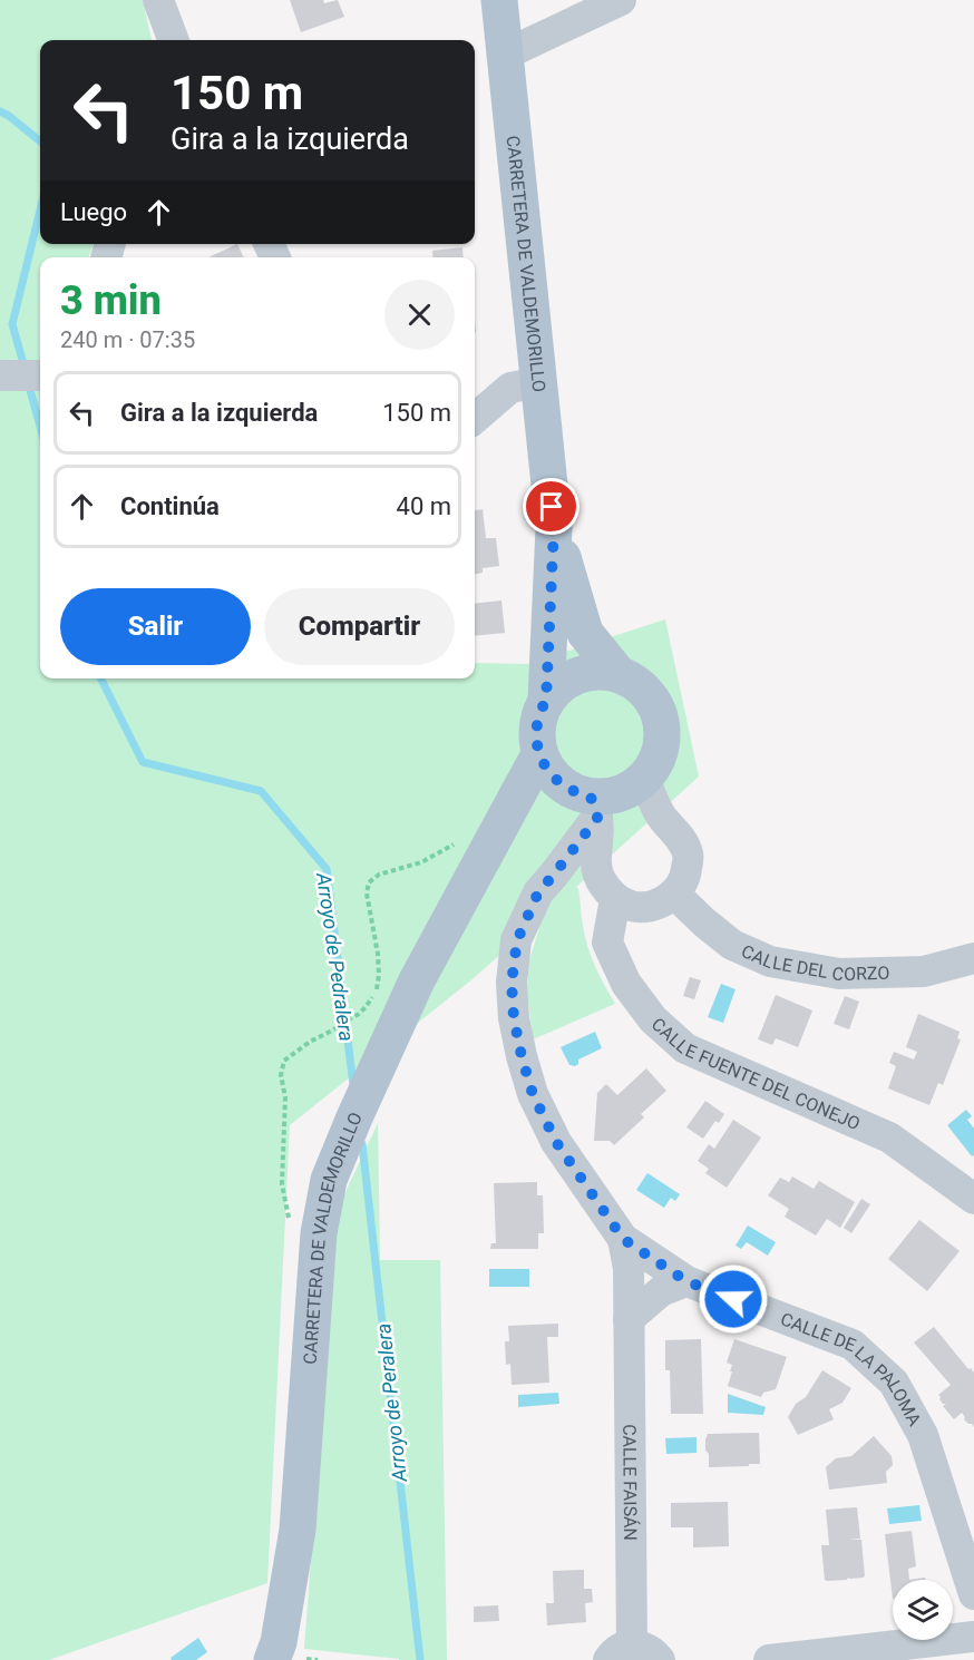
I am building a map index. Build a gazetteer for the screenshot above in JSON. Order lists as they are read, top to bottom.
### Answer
{
  "streets": {
    "main road": ["CARRETERA DE VALDEMORILLO"],
    "street": [
      "CALLE DEL CORZO",
      "CALLE FUENTE DEL CONEJO",
      "CALLE DE LA PALOMA",
      "CALLE FAISÁN"
    ]
  },
  "crossings": [
    ["CARRETERA DE VALDEMORILLO", "CALLE FUENTE DEL CONEJO"],
    ["CARRETERA DE VALDEMORILLO", "CALLE DE LA PALOMA"],
    ["CALLE FUENTE DEL CONEJO", "CALLE DE LA PALOMA"],
    ["CALLE DE LA PALOMA", "CALLE FAISÁN"]
  ],
  "water": ["Arroyo de Pedralera", "Arroyo de Peralera"],
  "page": {
    "turn": ["150 m", "Gira a la izquierda"],
    "then": "Luego",
    "heading": ["3 min", "240 m · 07:35"],
    "list": [
      {
        "name": "Gira a la izquierda",
        "value": "150 m"
      },
      {
        "name": "Continúa",
        "value": "40 m"
      }
    ],
    "buttons": ["Salir", "Compartir"]
  }
}
